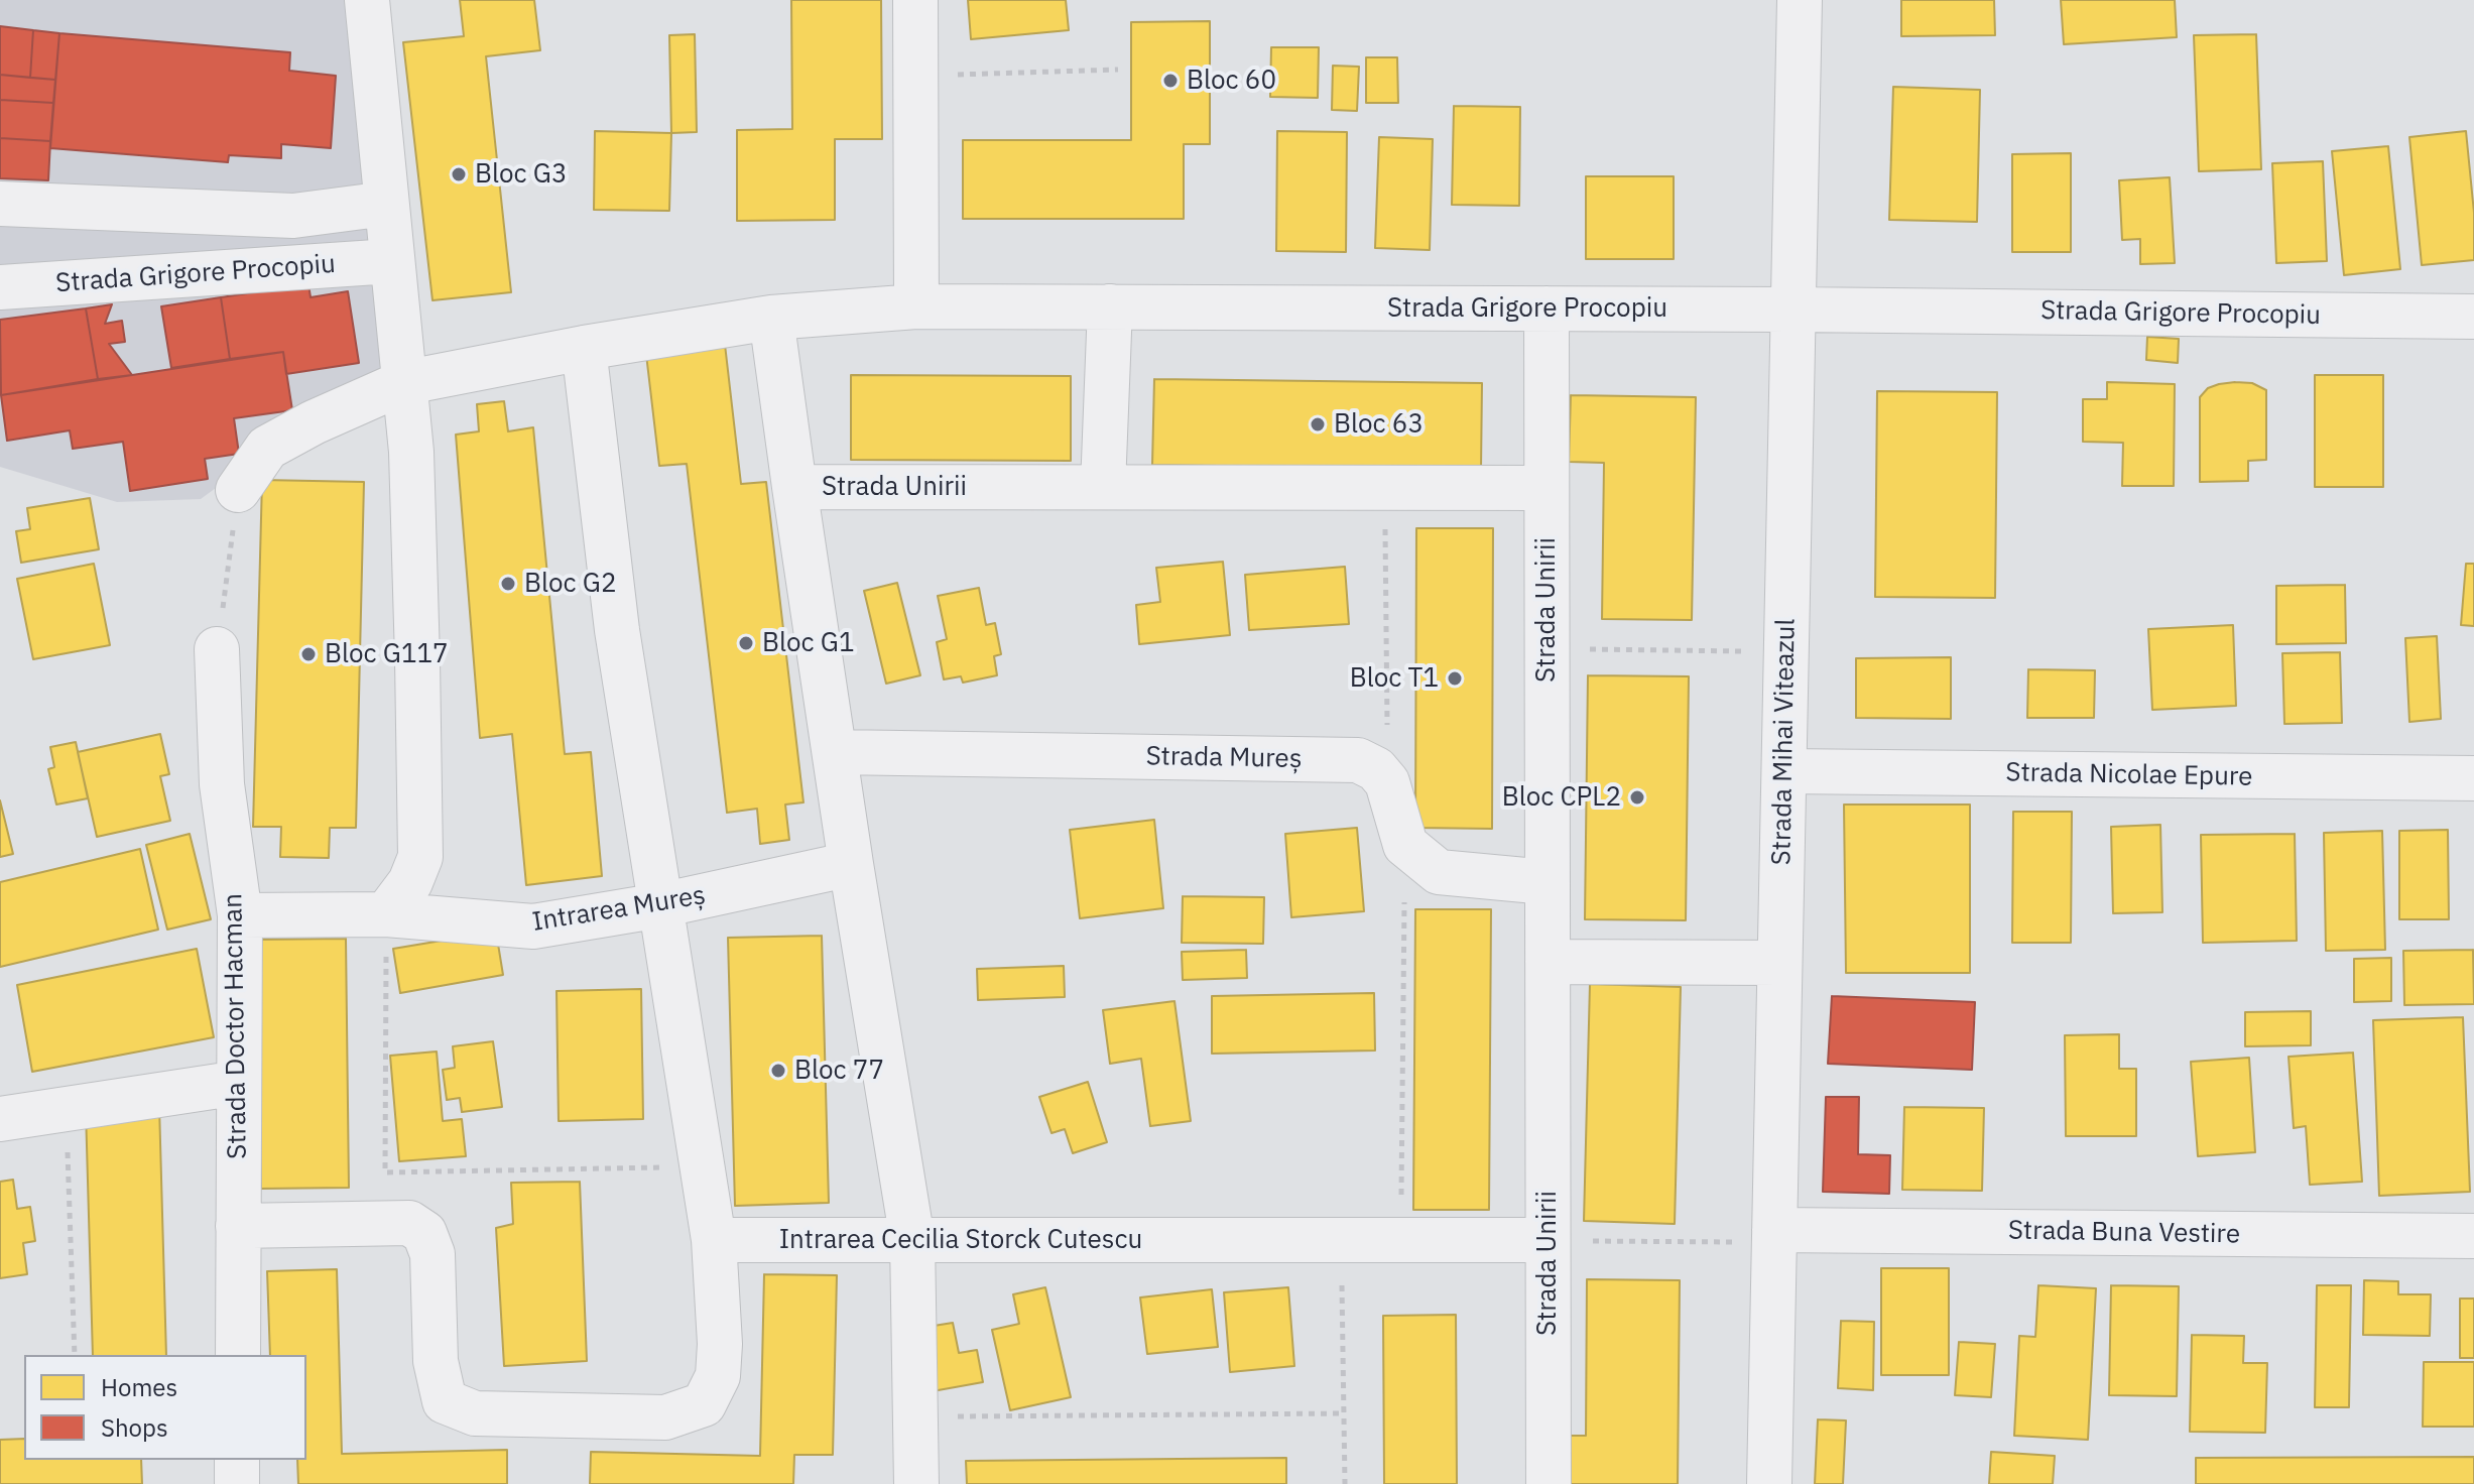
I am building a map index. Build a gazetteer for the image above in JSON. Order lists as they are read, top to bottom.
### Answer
{
  "streets": {
    "street": [
      "Strada Grigore Procopiu",
      "Strada Unirii",
      "Strada Mihai Viteazul",
      "Strada Mureș",
      "Strada Nicolae Epure",
      "Intrarea Mureș",
      "Strada Doctor Hacman",
      "Strada Buna Vestire",
      "Intrarea Cecilia Storck Cutescu"
    ]
  },
  "crossings": [
    ["Strada Grigore Procopiu", "Strada Mihai Viteazul"],
    ["Strada Unirii", "Intrarea Cecilia Storck Cutescu"],
    ["Strada Mihai Viteazul", "Strada Nicolae Epure"],
    ["Strada Mihai Viteazul", "Strada Buna Vestire"],
    ["Intrarea Mureș", "Strada Doctor Hacman"]
  ],
  "places": [
    "Bloc 60",
    "Bloc G3",
    "Bloc 63",
    "Bloc G2",
    "Bloc G1",
    "Bloc G117",
    "Bloc T1",
    "Bloc CPL2",
    "Bloc 77"
  ],
  "legend": ["Homes", "Shops"]
}
